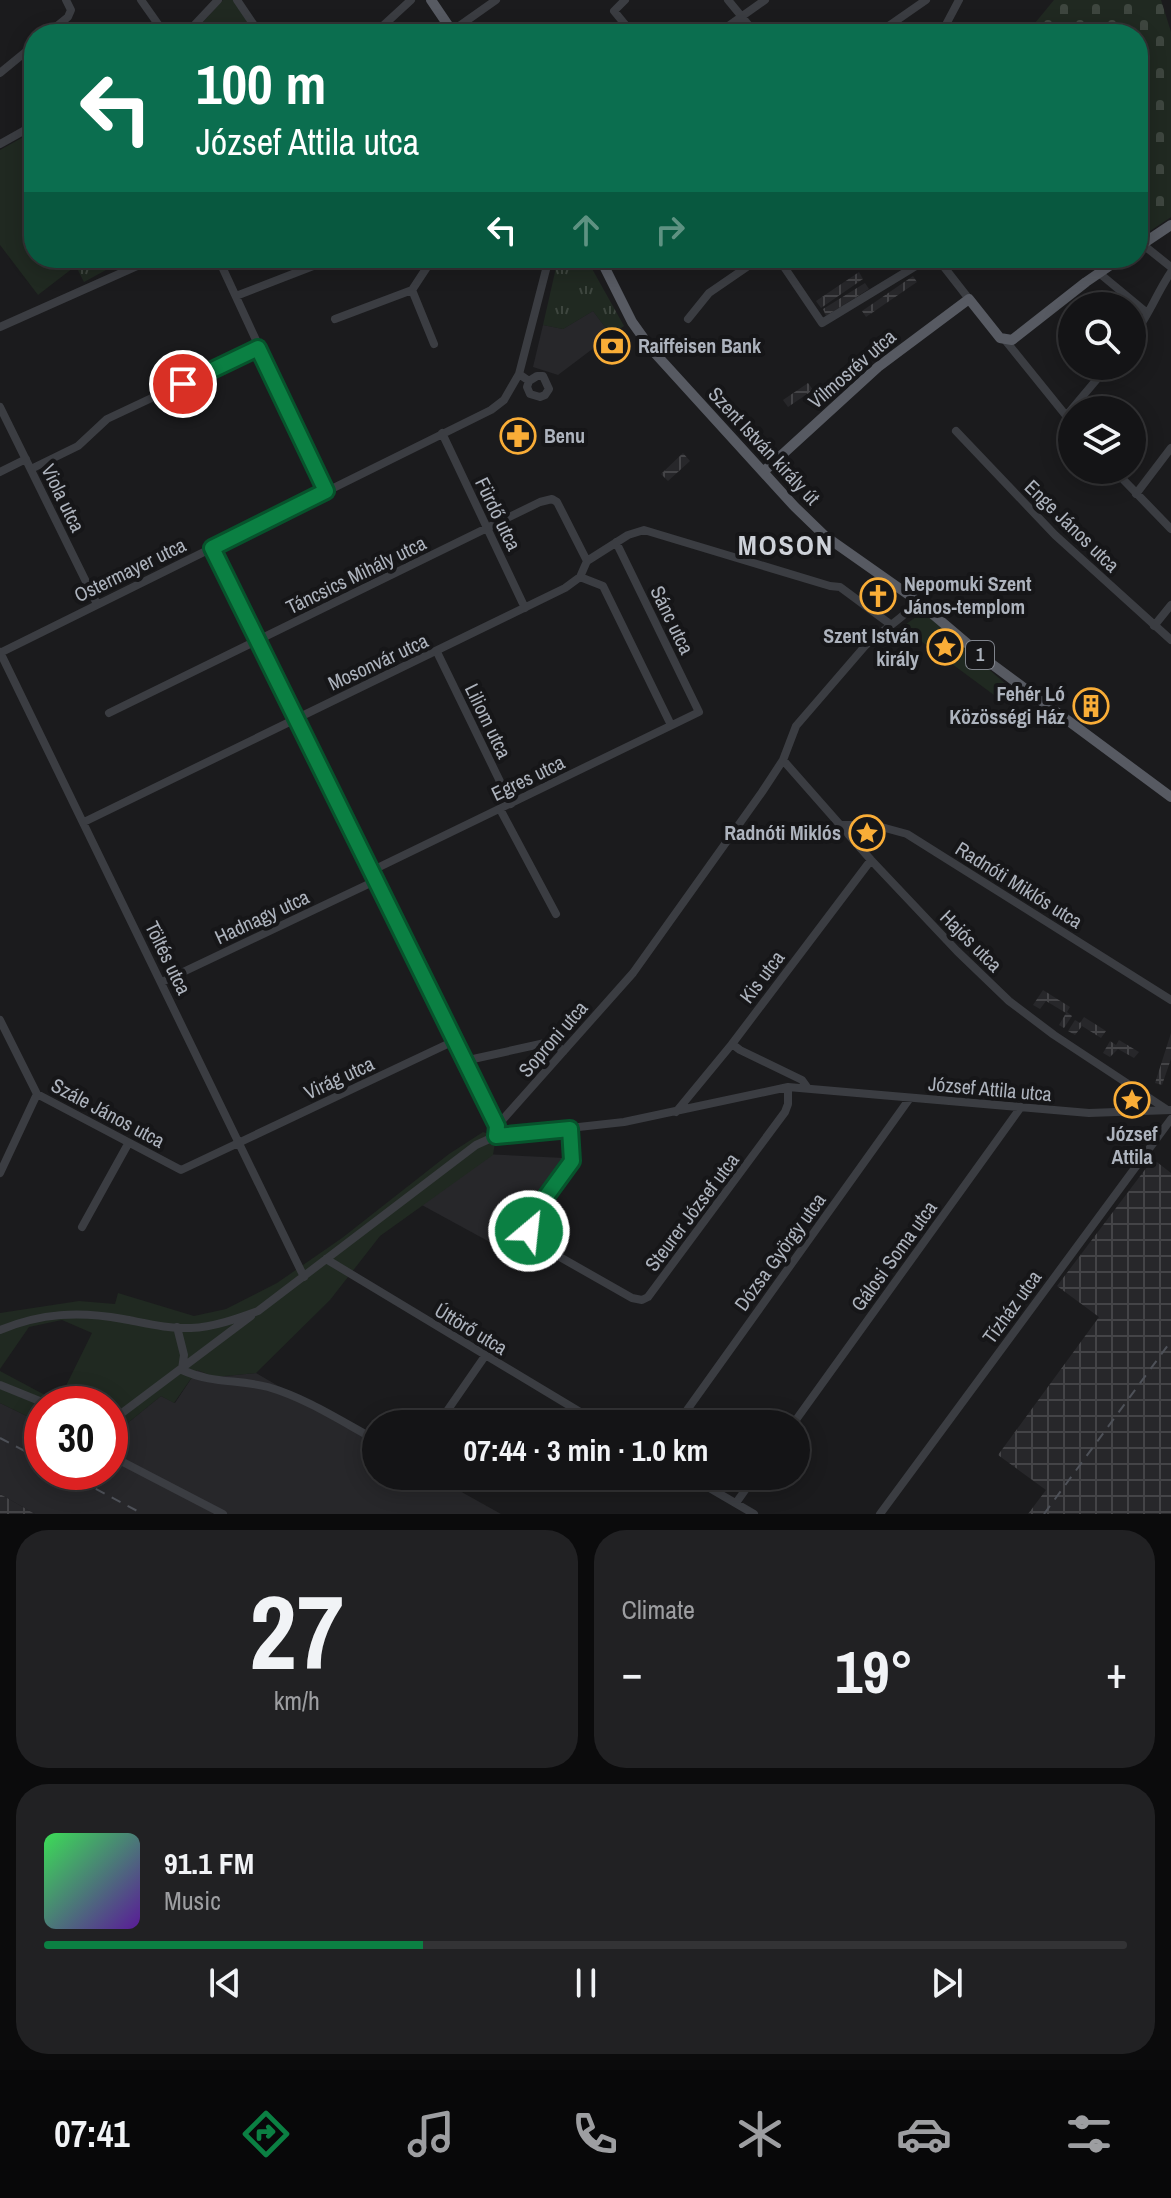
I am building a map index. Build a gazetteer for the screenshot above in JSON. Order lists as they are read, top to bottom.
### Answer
{
  "streets": {
    "main road": ["Vilmosrév utca", "Szent István király út", "1"],
    "street": [
      "Viola utca",
      "Fürdő utca",
      "Enge János utca",
      "Ostermayer utca",
      "Táncsics Mihály utca",
      "Sánc utca",
      "Mosonvár utca",
      "Liliom utca",
      "Egres utca",
      "Radnóti Miklós utca",
      "Hadnagy utca",
      "Hajós utca",
      "Töltés utca",
      "Kis utca",
      "Soproni utca",
      "Virág utca",
      "József Attila utca",
      "Szále János utca",
      "Steurer József utca",
      "Dózsa György utca",
      "Gálosi Soma utca",
      "Tízház utca",
      "Úttörő utca"
    ]
  },
  "crossings": [
    ["Vilmosrév utca", "Szent István király út"],
    ["Szent István király út", "Soproni utca"],
    ["Viola utca", "Ostermayer utca"],
    ["Fürdő utca", "Ostermayer utca"],
    ["Fürdő utca", "Táncsics Mihály utca"],
    ["Fürdő utca", "Mosonvár utca"],
    ["Ostermayer utca", "Töltés utca"],
    ["Sánc utca", "Egres utca"],
    ["Mosonvár utca", "Liliom utca"],
    ["Mosonvár utca", "Töltés utca"],
    ["Liliom utca", "Egres utca"],
    ["Radnóti Miklós utca", "Hajós utca"],
    ["Hadnagy utca", "Töltés utca"],
    ["Hajós utca", "Kis utca"],
    ["Hajós utca", "Soproni utca"],
    ["Hajós utca", "József Attila utca"],
    ["Töltés utca", "Soproni utca"],
    ["Töltés utca", "Virág utca"],
    ["Töltés utca", "Szále János utca"],
    ["Kis utca", "József Attila utca"],
    ["Soproni utca", "József Attila utca"],
    ["Soproni utca", "Úttörő utca"],
    ["Virág utca", "Szále János utca"],
    ["József Attila utca", "Steurer József utca"],
    ["József Attila utca", "Dózsa György utca"],
    ["József Attila utca", "Gálosi Soma utca"]
  ],
  "districts": ["MOSON"],
  "places": {
    "bank": ["Raiffeisen Bank"],
    "pharmacy": ["Benu"],
    "church": ["Nepomuki Szent János-templom"],
    "place": ["Szent István király", "Radnóti Miklós", "József Attila"],
    "building": ["Fehér Ló Közösségi Ház"]
  },
  "page": {
    "turn": ["100 m", "József Attila utca"],
    "limit": "30",
    "trip": "07:44 · 3 min · 1.0 km",
    "tile": [
      ["27", "km/h"],
      "Climate"
    ],
    "heat": ["−", "19°", "+"],
    "song": ["91.1 FM", "Music"],
    "tabs": "07:41"
  }
}
